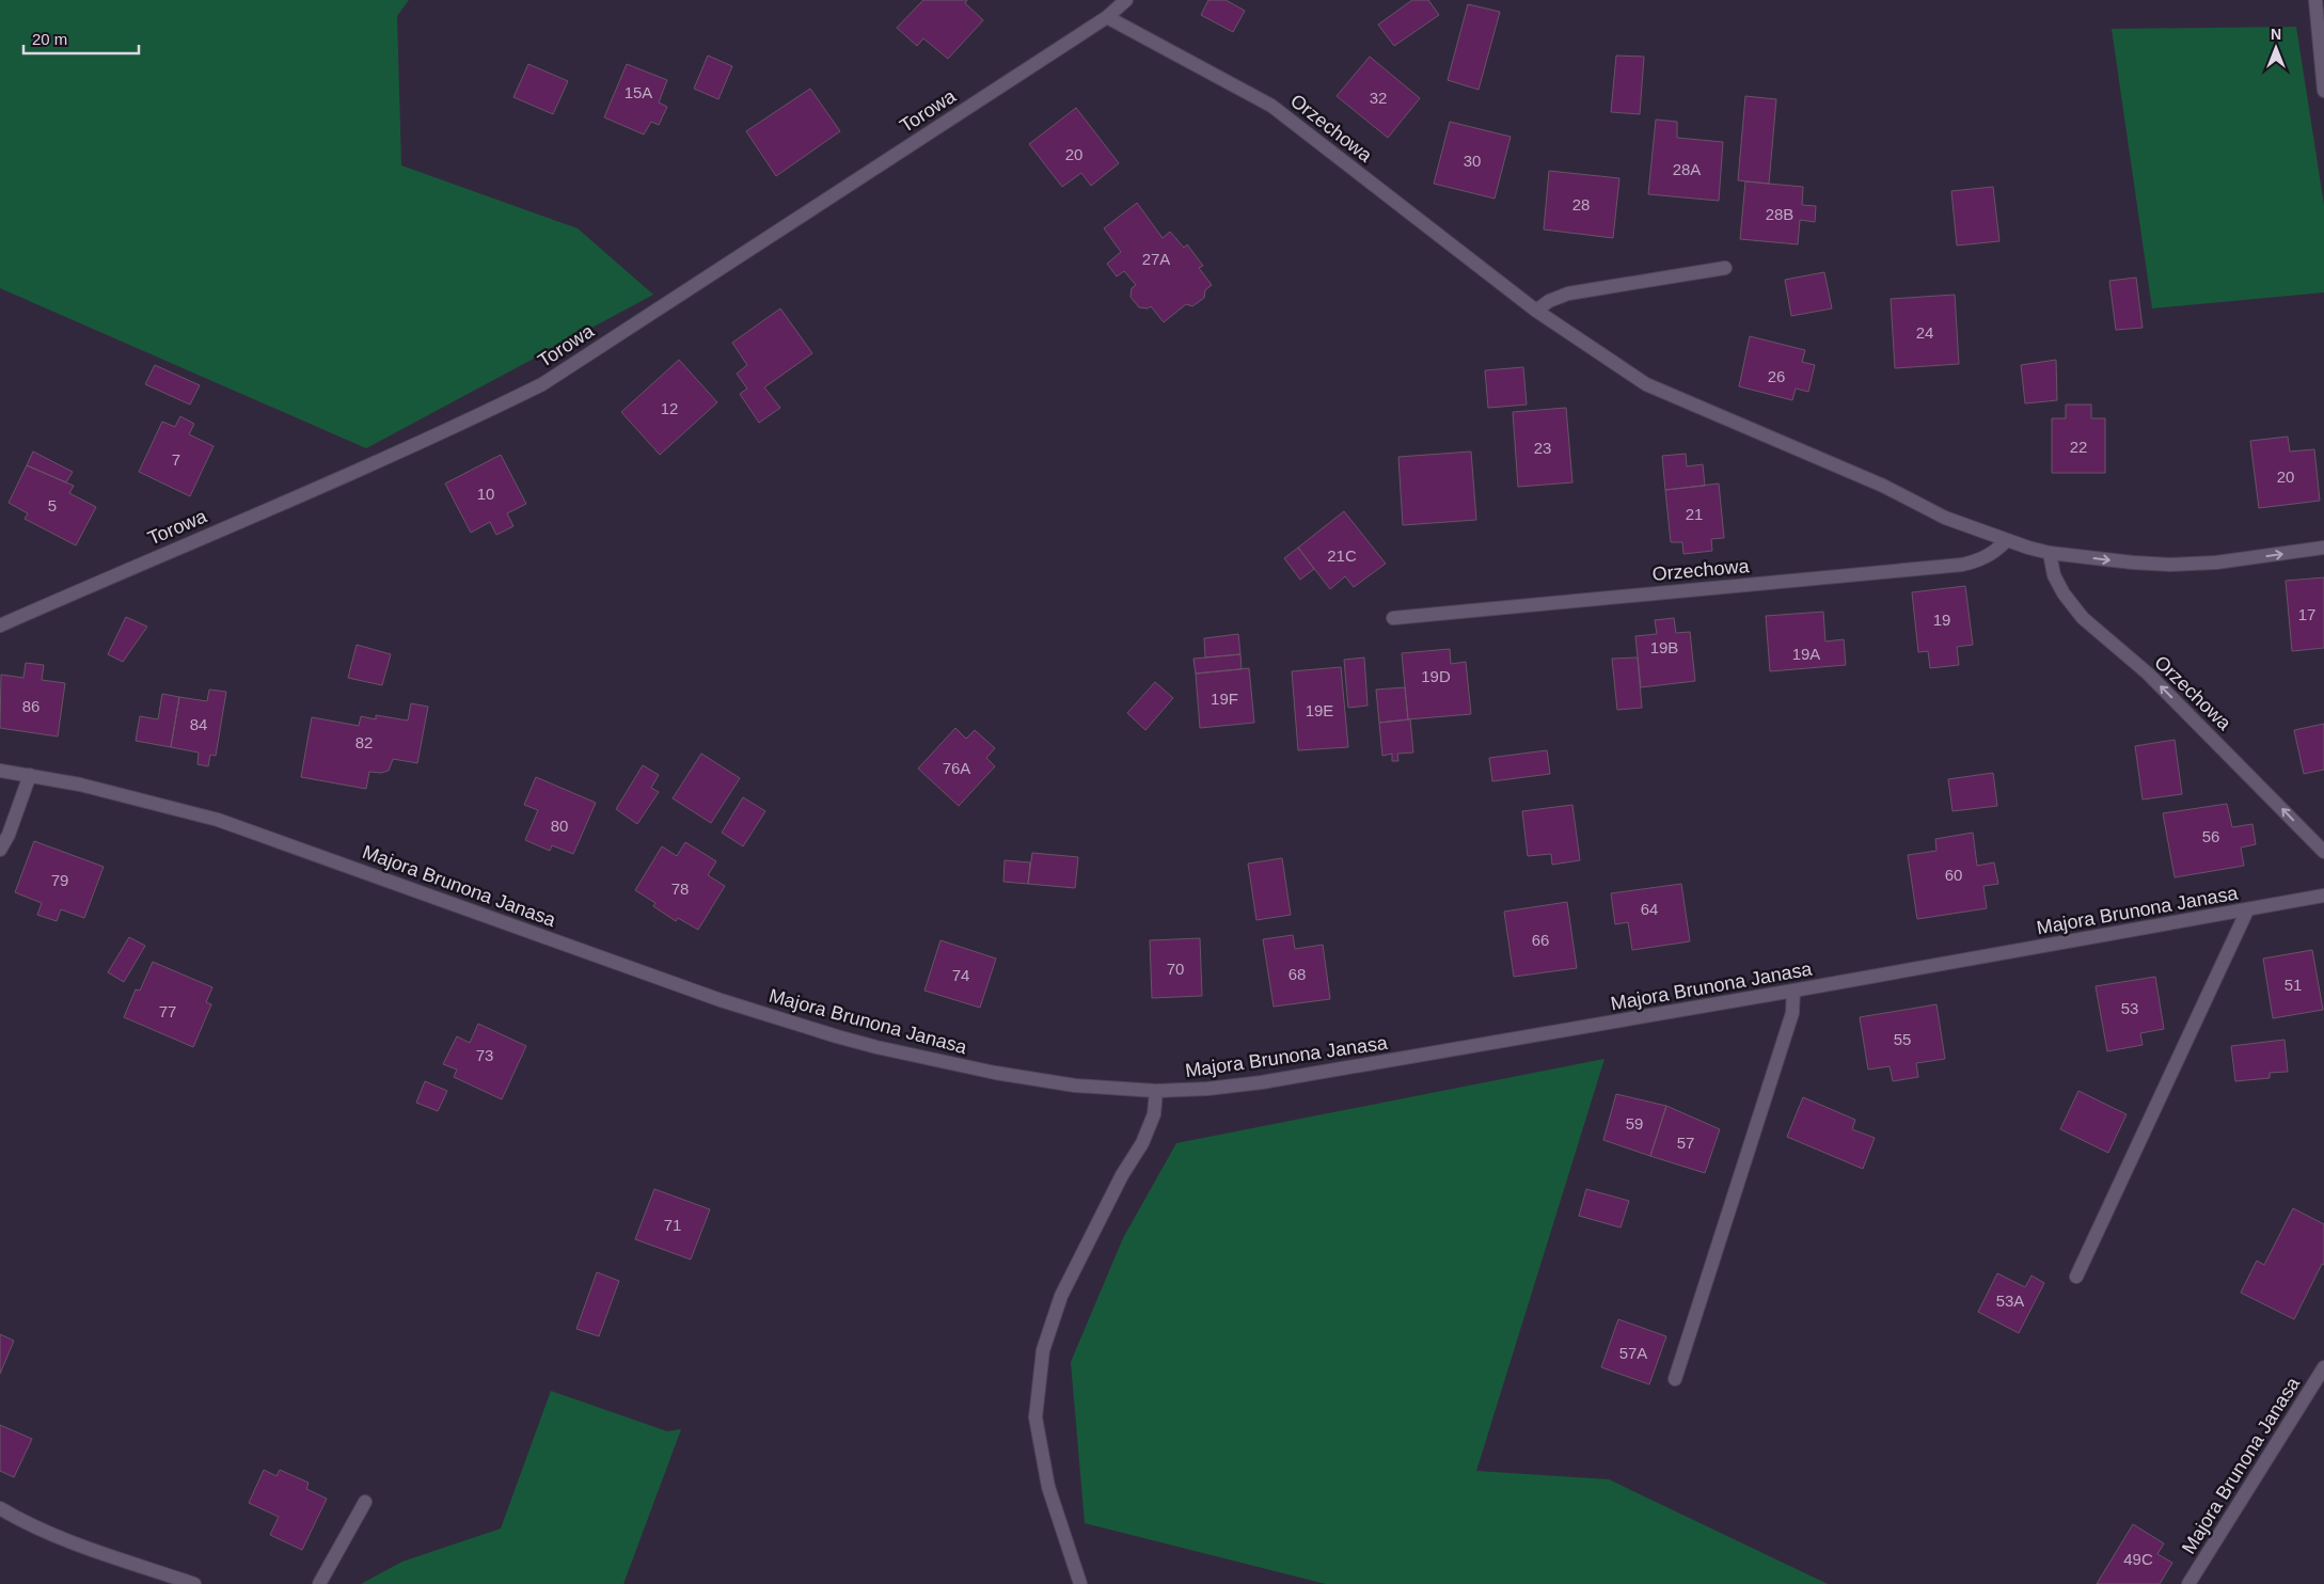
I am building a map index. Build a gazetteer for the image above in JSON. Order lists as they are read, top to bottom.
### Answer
{
  "streets": {
    "street": ["Torowa", "Orzechowa", "Majora Brunona Janasa"]
  },
  "crossings": [
    ["Torowa", "Orzechowa"]
  ],
  "house_numbers": [
    "15A",
    "32",
    "20",
    "30",
    "28A",
    "28",
    "28B",
    "27A",
    "24",
    "26",
    "12",
    "22",
    "23",
    "7",
    "20",
    "10",
    "5",
    "21",
    "21C",
    "17",
    "19",
    "19B",
    "19A",
    "19D",
    "19F",
    "86",
    "19E",
    "84",
    "82",
    "76A",
    "80",
    "56",
    "60",
    "79",
    "78",
    "64",
    "66",
    "70",
    "68",
    "74",
    "51",
    "53",
    "77",
    "55",
    "73",
    "59",
    "57",
    "71",
    "53A",
    "57A",
    "49C"
  ],
  "scale_bar": "20 m",
  "north": "top"
}
